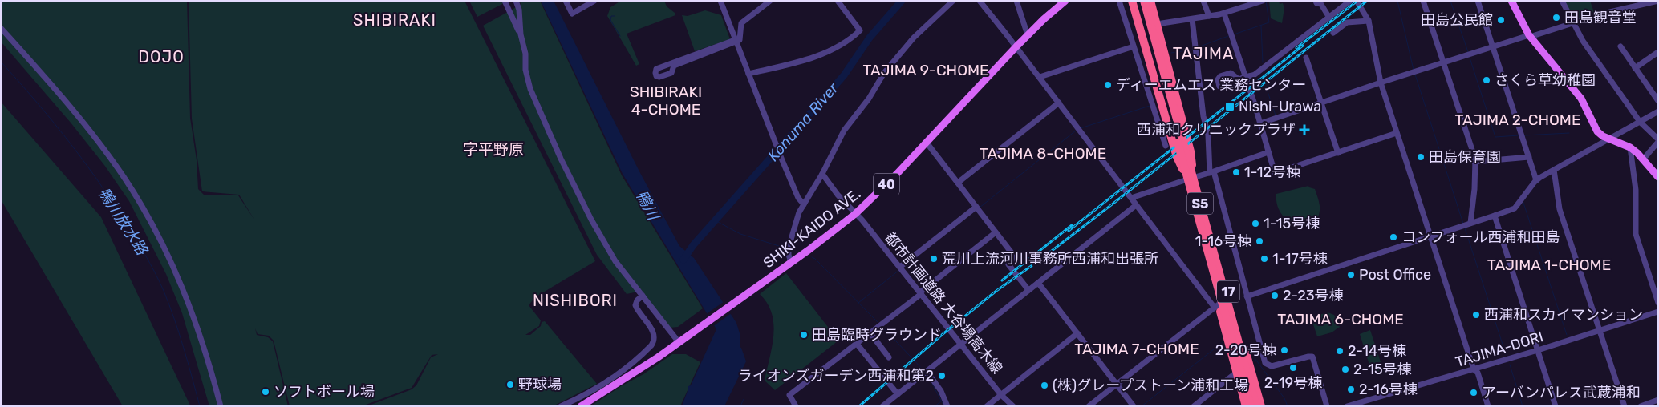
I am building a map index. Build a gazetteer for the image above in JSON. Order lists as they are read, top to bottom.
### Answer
{
  "streets": {
    "highway": ["S5", "17"],
    "main road": ["40", "SHIKI-KAIDO AVE."],
    "street": ["都市計画道路 大谷場高木線", "TAJIMA-DORI"]
  },
  "crossings": [
    ["40", "SHIKI-KAIDO AVE."],
    ["S5", "17"],
    ["SHIKI-KAIDO AVE.", "都市計画道路 大谷場高木線"]
  ],
  "districts": [
    "SHIBIRAKI",
    "TAJIMA",
    "DOJO",
    "TAJIMA 9-CHOME",
    "SHIBIRAKI 4-CHOME",
    "TAJIMA 2-CHOME",
    "字平野原",
    "TAJIMA 8-CHOME",
    "TAJIMA 1-CHOME",
    "NISHIBORI",
    "TAJIMA 6-CHOME",
    "TAJIMA 7-CHOME"
  ],
  "water": ["Konuma River", "鴨川", "鴨川放水路"],
  "places": {
    "other": [
      "田島観音堂",
      "田島公民館",
      "さくら草幼稚園",
      "ディーエムエス 業務センター",
      "田島保育園",
      "1-12号棟",
      "1-15号棟",
      "コンフォール西浦和田島",
      "1-16号棟",
      "荒川上流河川事務所西浦和出張所",
      "1-17号棟",
      "Post Office",
      "2-23号棟",
      "西浦和スカイマンション",
      "田島臨時グラウンド",
      "2-20号棟",
      "2-14号棟",
      "2-19号棟",
      "2-15号棟",
      "ライオンズガーデン西浦和第2",
      "野球場",
      "(株)グレープストーン浦和工場",
      "2-16号棟",
      "ソフトボール場",
      "アーバンパレス武蔵浦和"
    ],
    "transit": ["Nishi-Urawa"],
    "health": ["西浦和クリニックプラザ"]
  }
}
